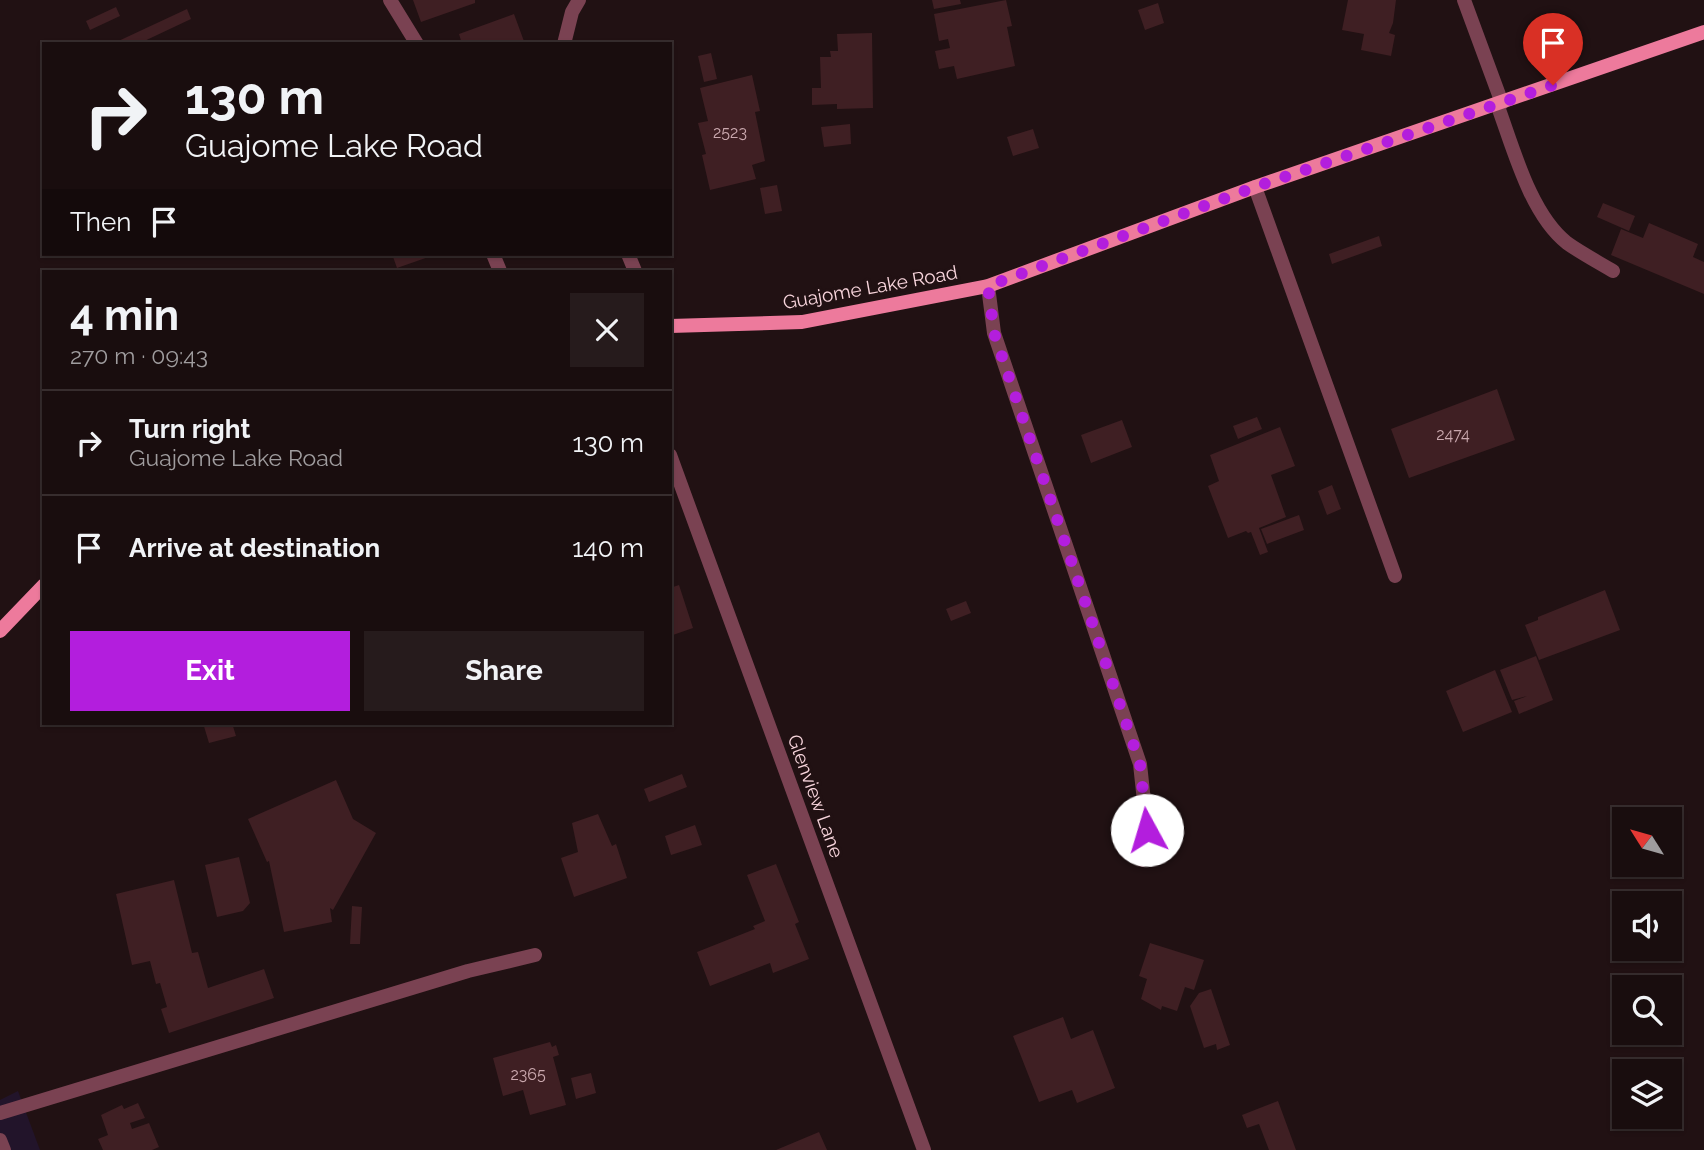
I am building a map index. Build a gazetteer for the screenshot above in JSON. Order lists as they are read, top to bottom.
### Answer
{
  "streets": {
    "street": ["Guajome Lake Road", "Glenview Lane"]
  },
  "house_numbers": ["2523", "2474", "2365"],
  "north": "top left",
  "page": {
    "turn": ["130 m", "Guajome Lake Road"],
    "then": "Then",
    "heading": ["4 min", "270 m · 09:43"],
    "list": [
      {
        "name": "Turn right",
        "note": "Guajome Lake Road",
        "value": "130 m"
      },
      {
        "name": "Arrive at destination",
        "value": "140 m"
      }
    ],
    "buttons": ["Exit", "Share"]
  }
}
